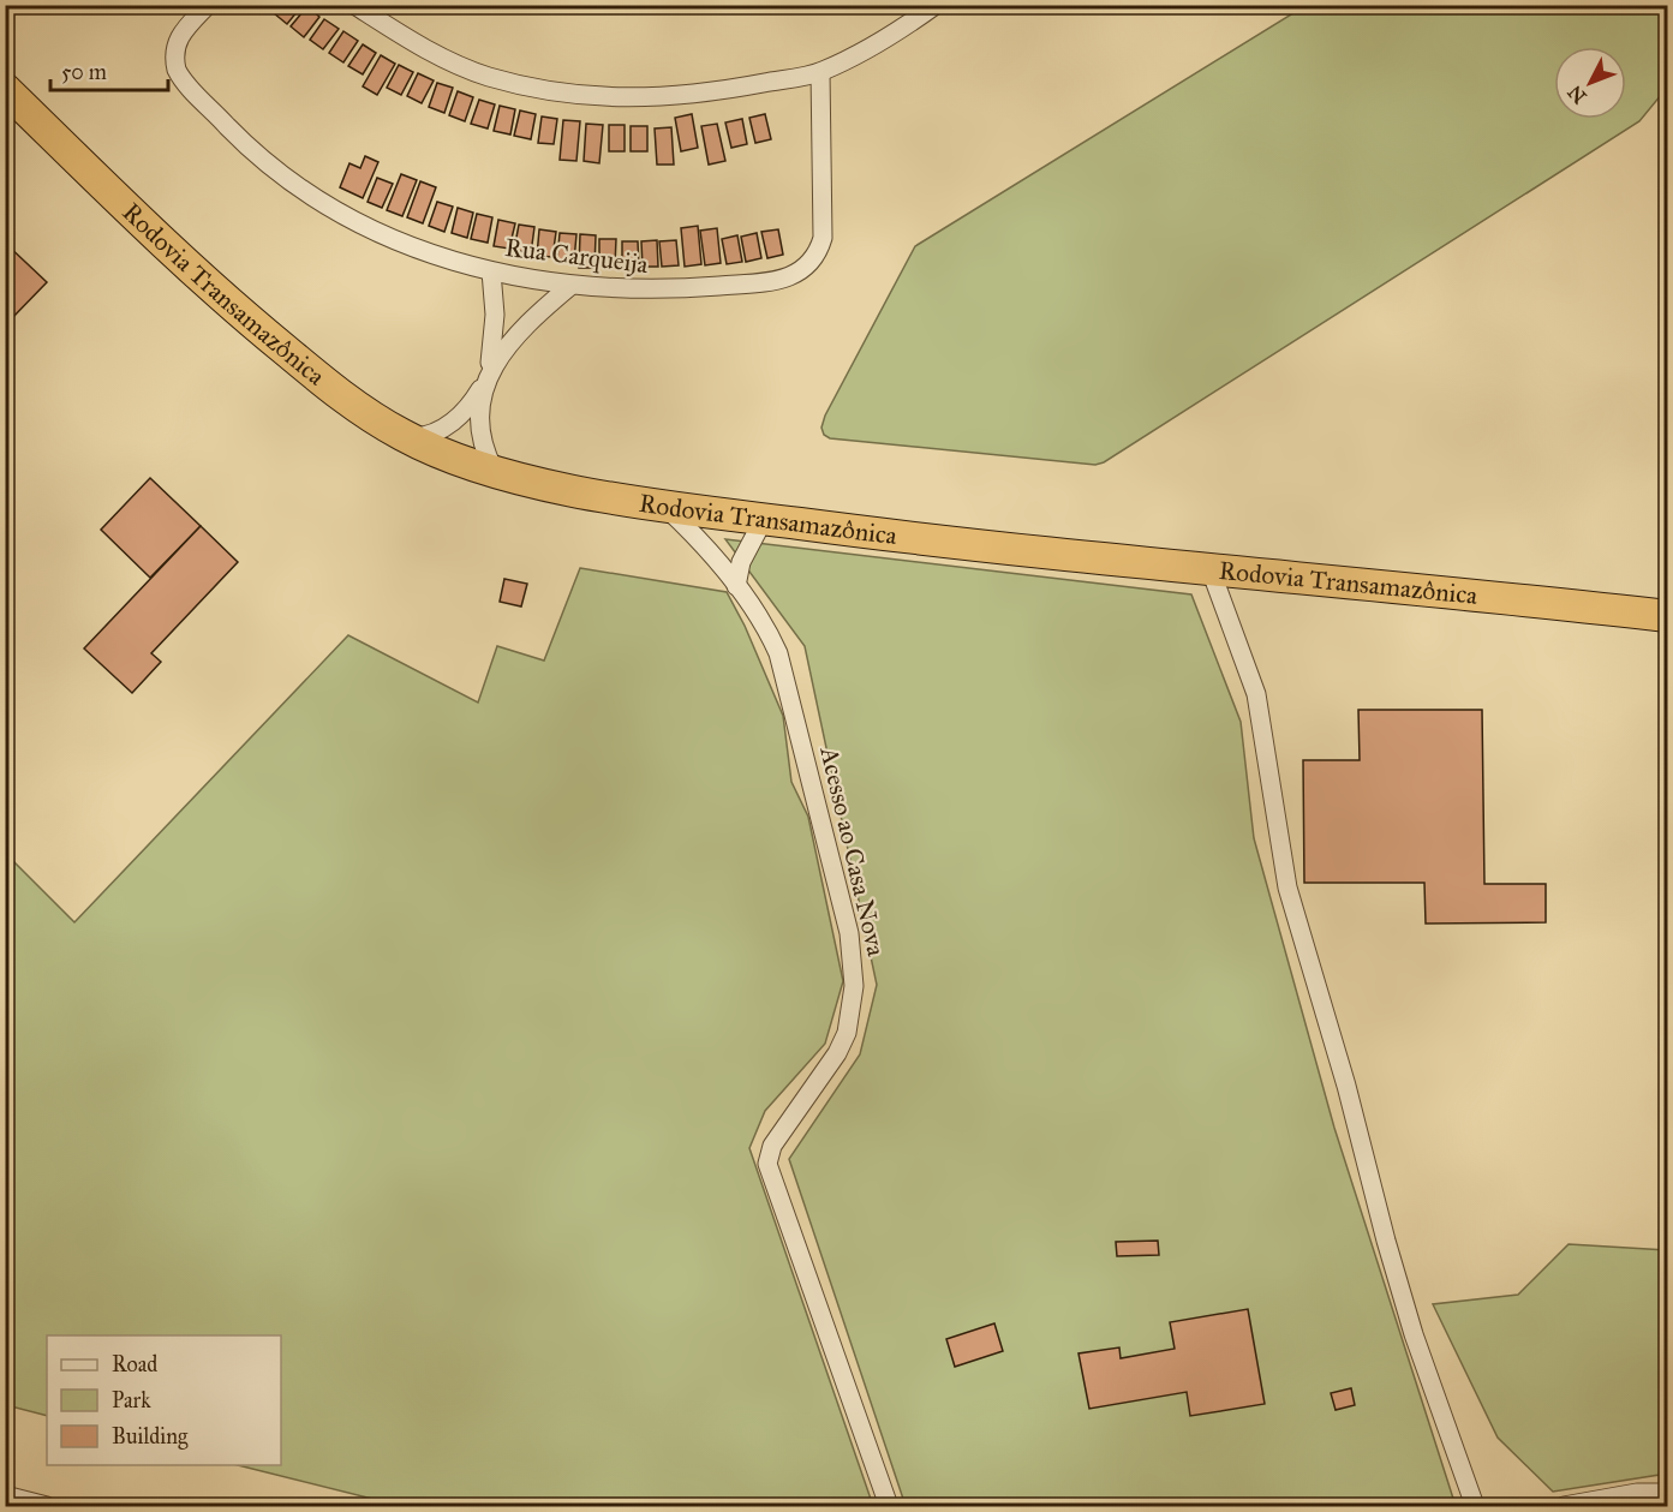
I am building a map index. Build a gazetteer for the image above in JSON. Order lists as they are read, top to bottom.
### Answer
{
  "streets": {
    "highway": ["Rodovia Transamazônica"],
    "street": ["Rua Carqueija", "Acesso ao Casa Nova"]
  },
  "crossings": [
    ["Rodovia Transamazônica", "Acesso ao Casa Nova"]
  ],
  "legend": ["Road", "Park", "Building"],
  "scale_bar": "50 m",
  "north": "bottom left"
}
